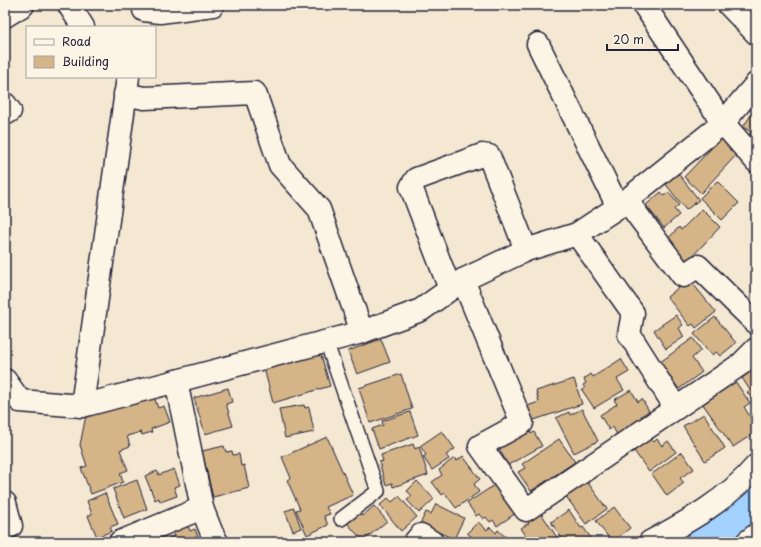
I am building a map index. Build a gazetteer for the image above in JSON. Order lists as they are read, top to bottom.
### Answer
{
  "legend": ["Road", "Building"],
  "scale_bar": "20 m"
}
